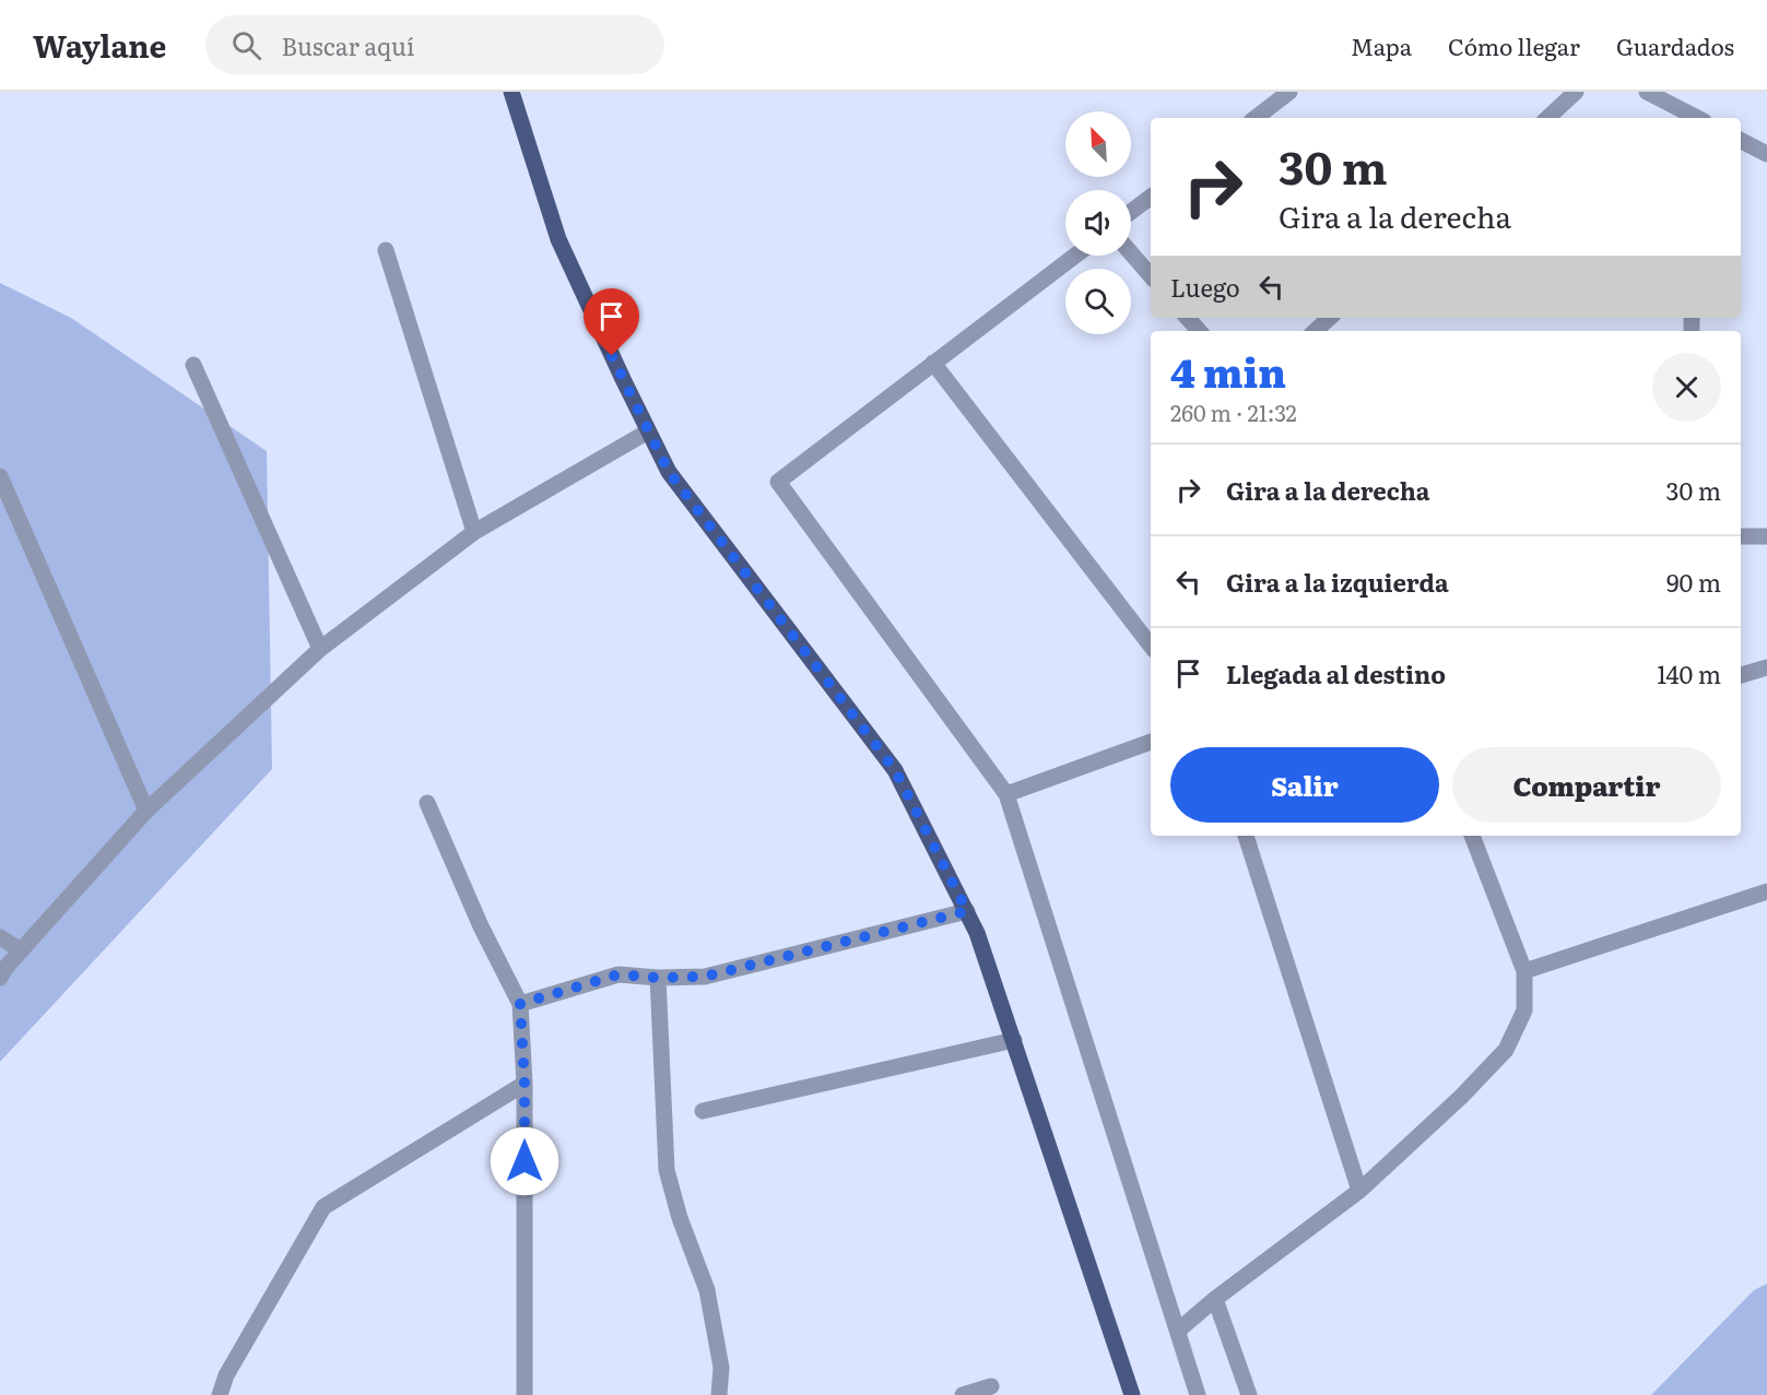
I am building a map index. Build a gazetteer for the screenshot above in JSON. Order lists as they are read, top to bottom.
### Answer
{
  "north": "top left",
  "page": {
    "header": "Waylane",
    "search": "Buscar aquí",
    "nav": ["Mapa", "Cómo llegar", "Guardados"],
    "turn": ["30 m", "Gira a la derecha"],
    "then": "Luego",
    "heading": ["4 min", "260 m · 21:32"],
    "list": [
      {
        "name": "Gira a la derecha",
        "value": "30 m"
      },
      {
        "name": "Gira a la izquierda",
        "value": "90 m"
      },
      {
        "name": "Llegada al destino",
        "value": "140 m"
      }
    ],
    "buttons": ["Salir", "Compartir"]
  }
}
